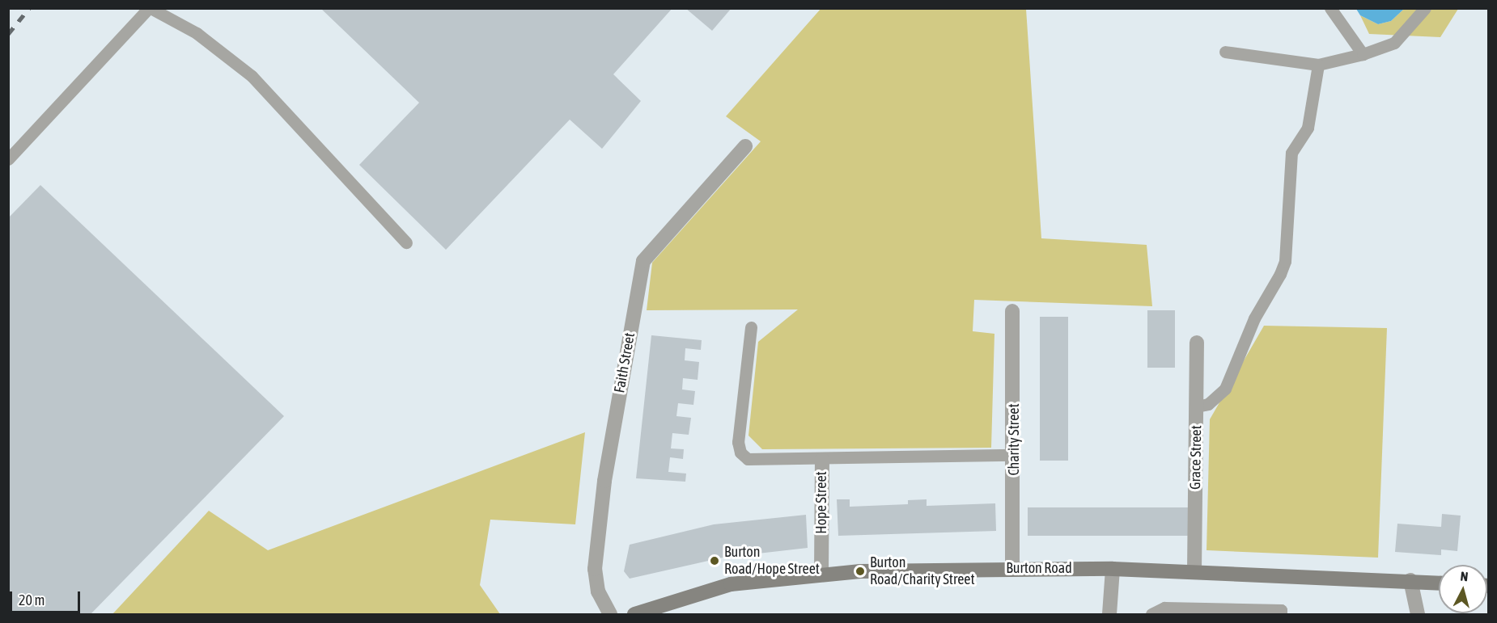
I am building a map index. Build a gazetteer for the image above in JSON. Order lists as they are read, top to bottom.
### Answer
{
  "streets": {
    "street": [
      "Faith Street",
      "Charity Street",
      "Grace Street",
      "Hope Street",
      "Burton Road"
    ]
  },
  "crossings": [
    ["Charity Street", "Burton Road"],
    ["Grace Street", "Burton Road"],
    ["Hope Street", "Burton Road"]
  ],
  "places": ["Burton Road/Hope Street", "Burton Road/Charity Street"],
  "scale_bar": "20 m",
  "north": "top"
}
